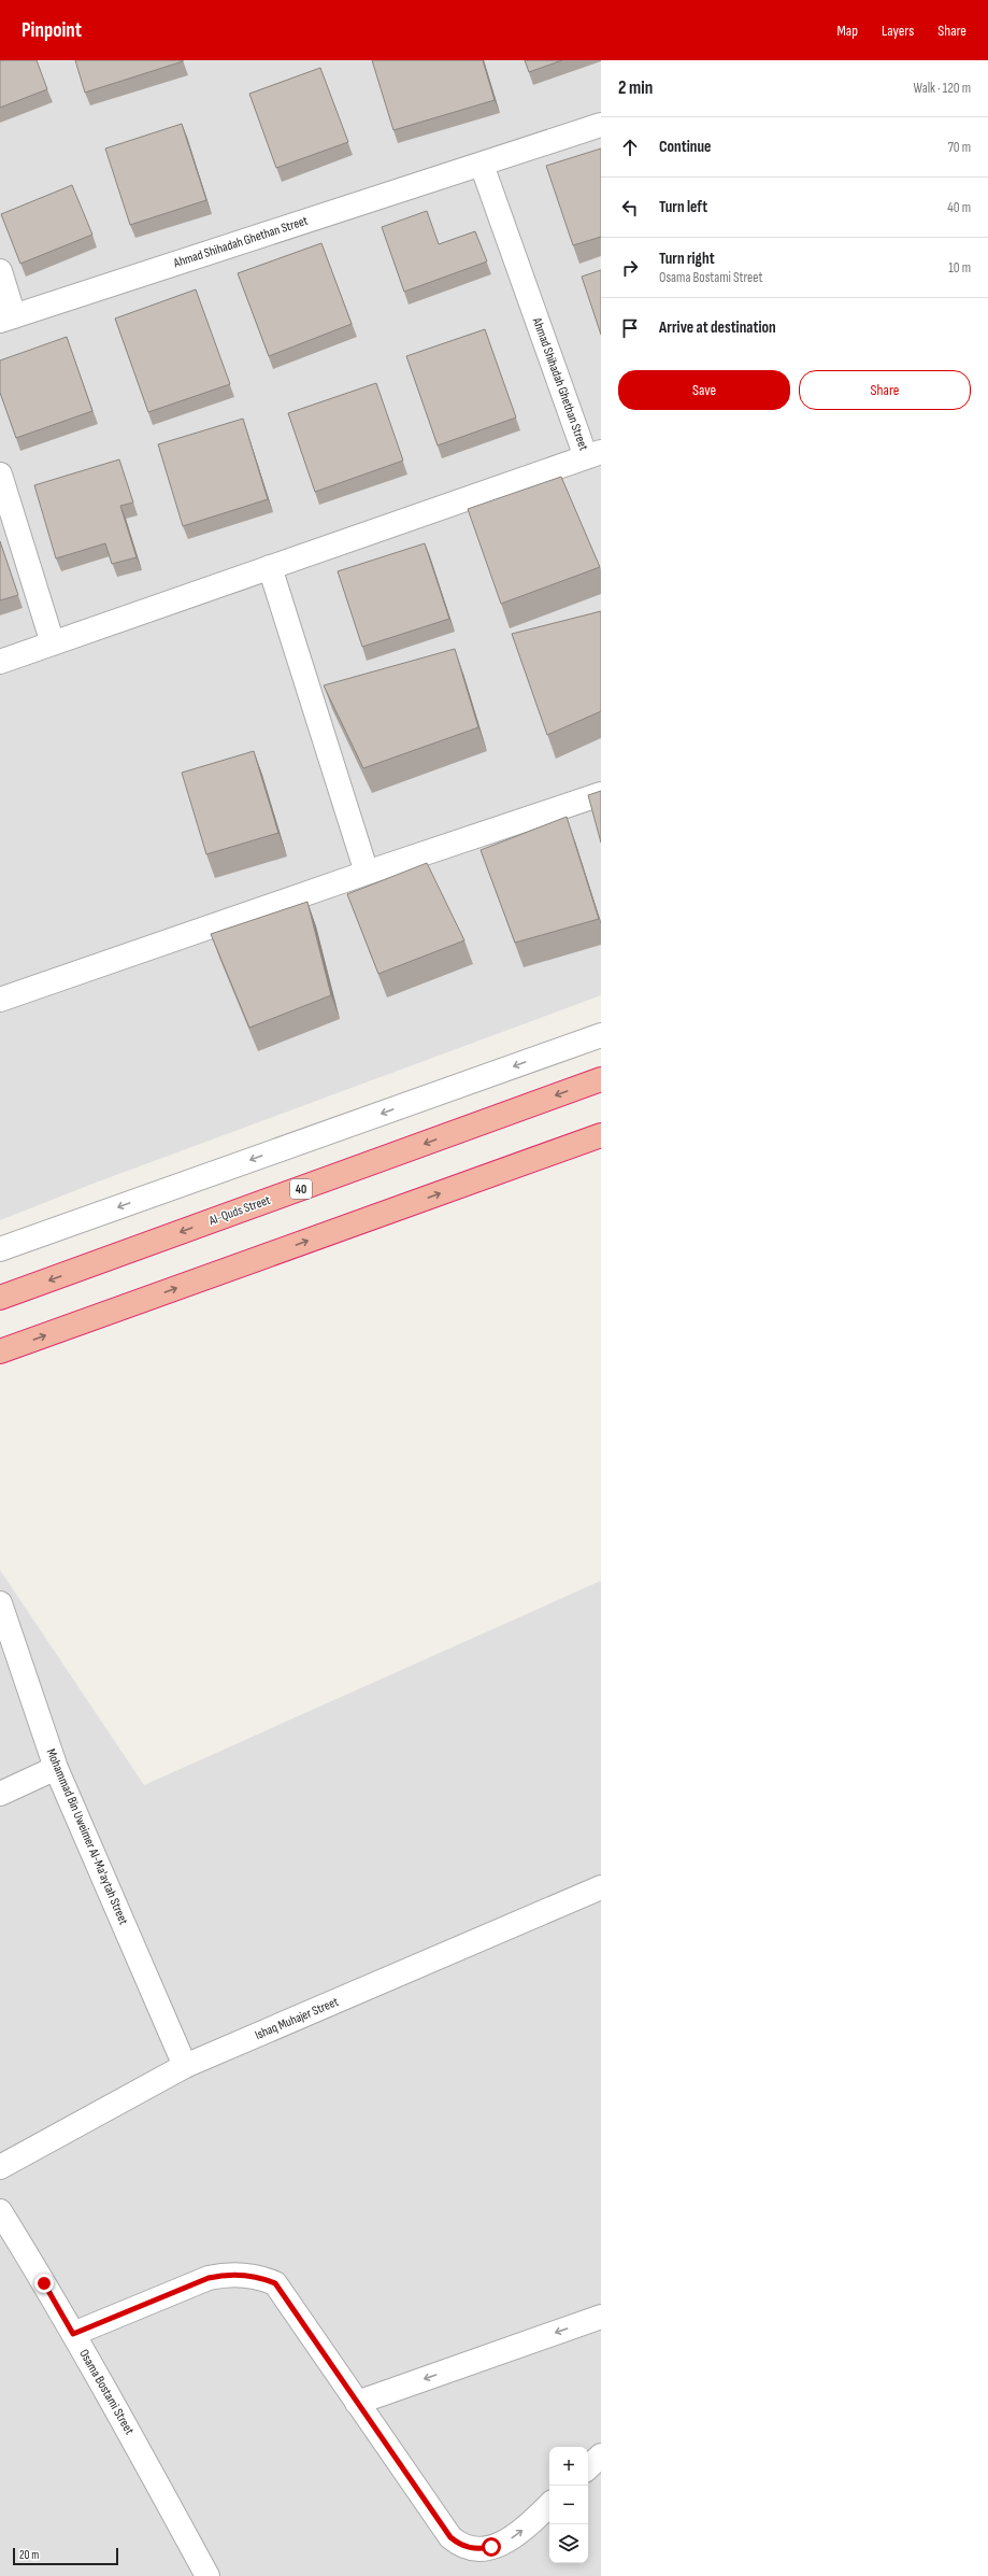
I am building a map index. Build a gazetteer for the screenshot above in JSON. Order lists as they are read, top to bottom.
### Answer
{
  "streets": {
    "highway": ["40", "Al-Quds Street"],
    "street": [
      "Ahmad Shihadah Ghethan Street",
      "Mohammad Bin Uweimer Al-Ma'aytah Street",
      "Ishaq Muhajer Street",
      "Osama Bostami Street"
    ]
  },
  "crossings": [
    ["Mohammad Bin Uweimer Al-Ma'aytah Street", "Ishaq Muhajer Street"]
  ],
  "scale_bar": "20 m",
  "page": {
    "header": "Pinpoint",
    "nav": ["Map", "Layers", "Share"],
    "heading": ["2 min", "Walk · 120 m"],
    "list": [
      ["Continue", "70 m"],
      ["Turn left", "40 m"],
      ["Turn right", "Osama Bostami Street", "10 m"],
      "Arrive at destination"
    ],
    "buttons": ["Save", "Share"],
    "map_buttons": ["+", "−"],
    "scale": "20 m"
  }
}
